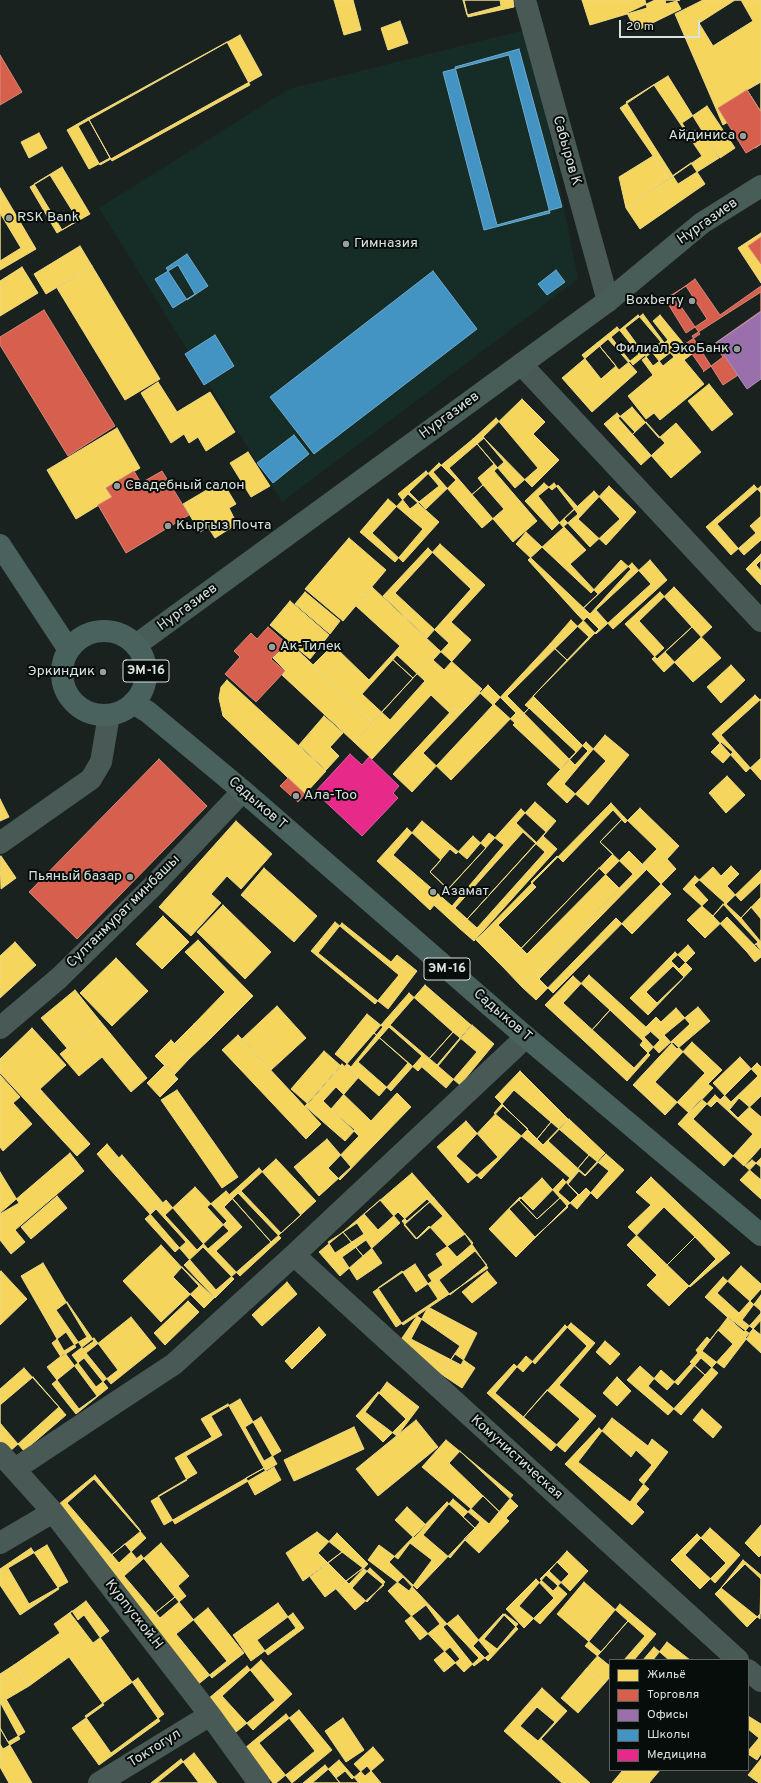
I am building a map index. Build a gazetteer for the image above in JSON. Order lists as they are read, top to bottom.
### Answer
{
  "streets": {
    "highway": ["ЭМ-16", "Садыков Т"],
    "main road": ["Нургазиев"],
    "street": [
      "Сабыров К",
      "Султанмурат минбашы",
      "Комунистическая",
      "Курпуской.Н",
      "Токтогул"
    ]
  },
  "crossings": [
    ["Сабыров К", "Нургазиев"],
    ["Нургазиев", "ЭМ-16"],
    ["Нургазиев", "Садыков Т"],
    ["ЭМ-16", "Садыков Т"],
    ["Садыков Т", "Султанмурат минбашы"],
    ["Курпуской.Н", "Токтогул"]
  ],
  "places": [
    "Айдиниса",
    "RSK Bank",
    "Гимназия",
    "Boxberry",
    "Филиал ЭкоБанк",
    "Cвадебный салон",
    "Кыргыз Почта",
    "Ак-Тилек",
    "Эркиндик",
    "Ала-Тоо",
    "Пьяный базар",
    "Азамат"
  ],
  "legend": [
    "Жильё",
    "Торговля",
    "Офисы",
    "Школы",
    "Медицина"
  ],
  "scale_bar": "20 m"
}
